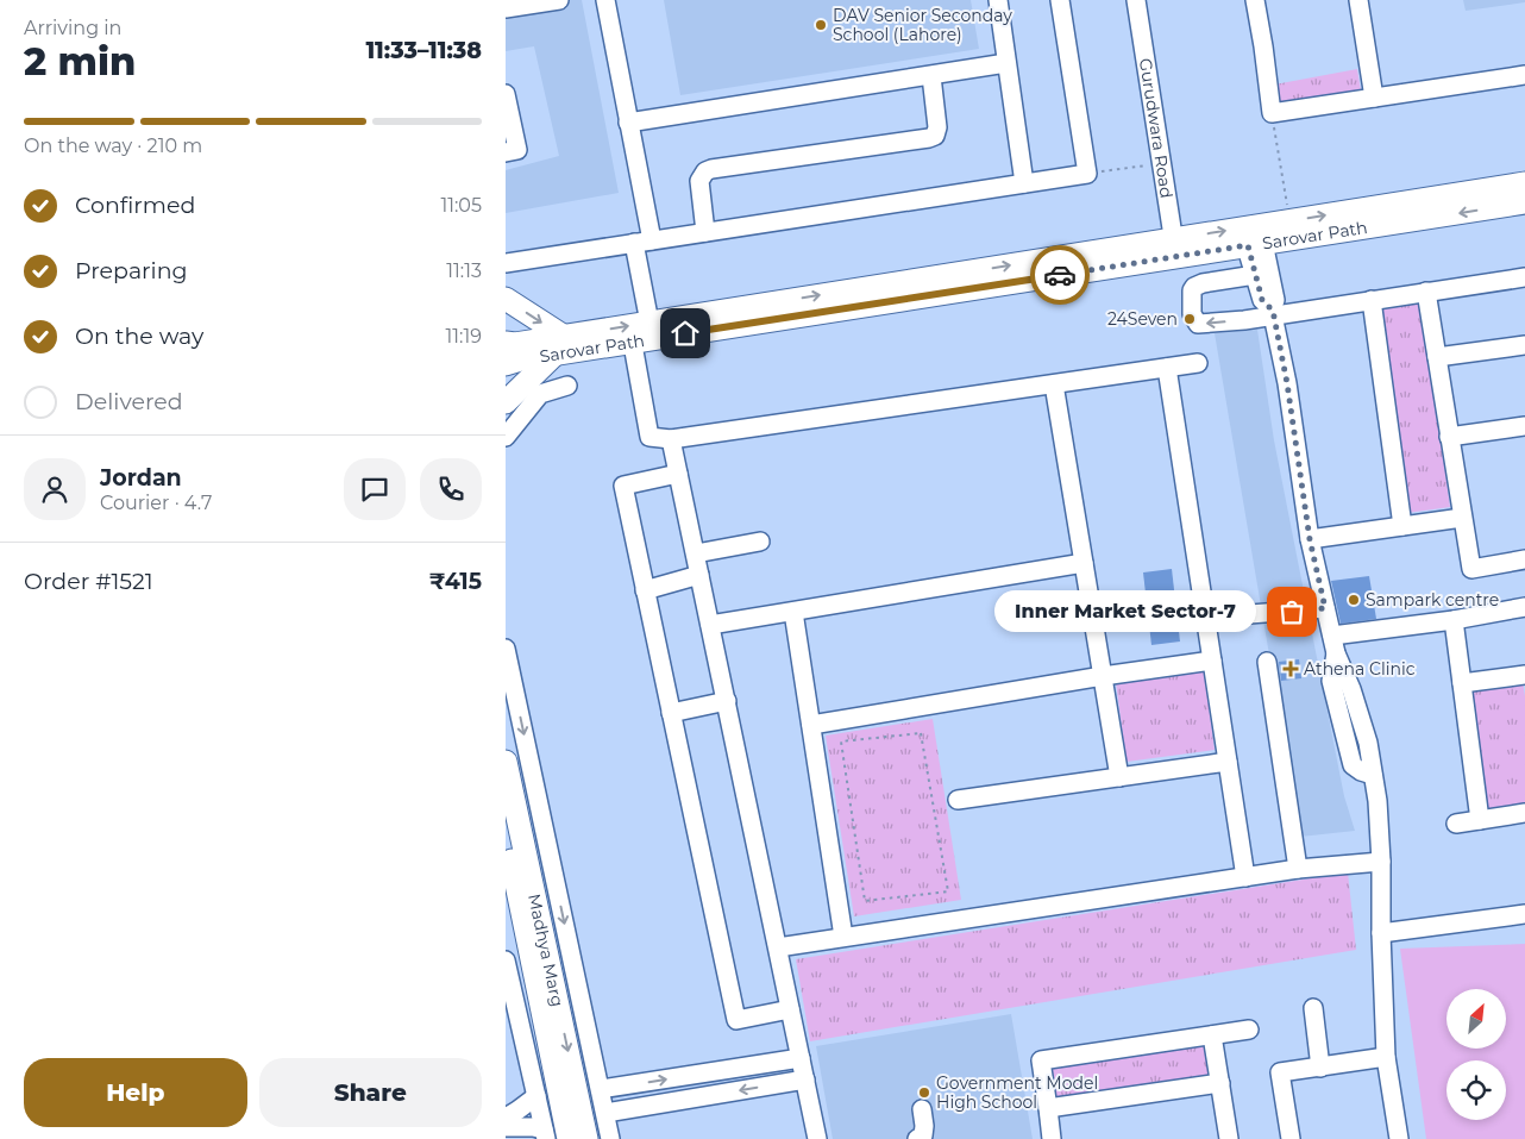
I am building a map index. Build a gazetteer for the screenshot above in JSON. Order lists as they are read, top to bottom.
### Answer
{
  "streets": {
    "main road": ["Sarovar Path", "Madhya Marg"],
    "street": ["Gurudwara Road"]
  },
  "crossings": [
    ["Gurudwara Road", "Sarovar Path"]
  ],
  "places": {
    "other": [
      "DAV Senior Seconday School (Lahore)",
      "24Seven",
      "Sampark centre",
      "Inner Market Sector-7",
      "Government Model High School"
    ],
    "health": ["Athena Clinic"]
  },
  "north": "top right",
  "page": {
    "heading": ["2 min", "Arriving in", "11:33–11:38"],
    "panel": [
      "Jordan",
      "Courier · 4.7",
      "Order #1521",
      "₹415"
    ],
    "bar": "On the way · 210 m",
    "list": [
      ["Confirmed", "11:05"],
      ["Preparing", "11:13"],
      ["On the way", "11:19"],
      "Delivered"
    ],
    "bubble": "Inner Market Sector-7",
    "buttons": ["Help", "Share"]
  }
}
